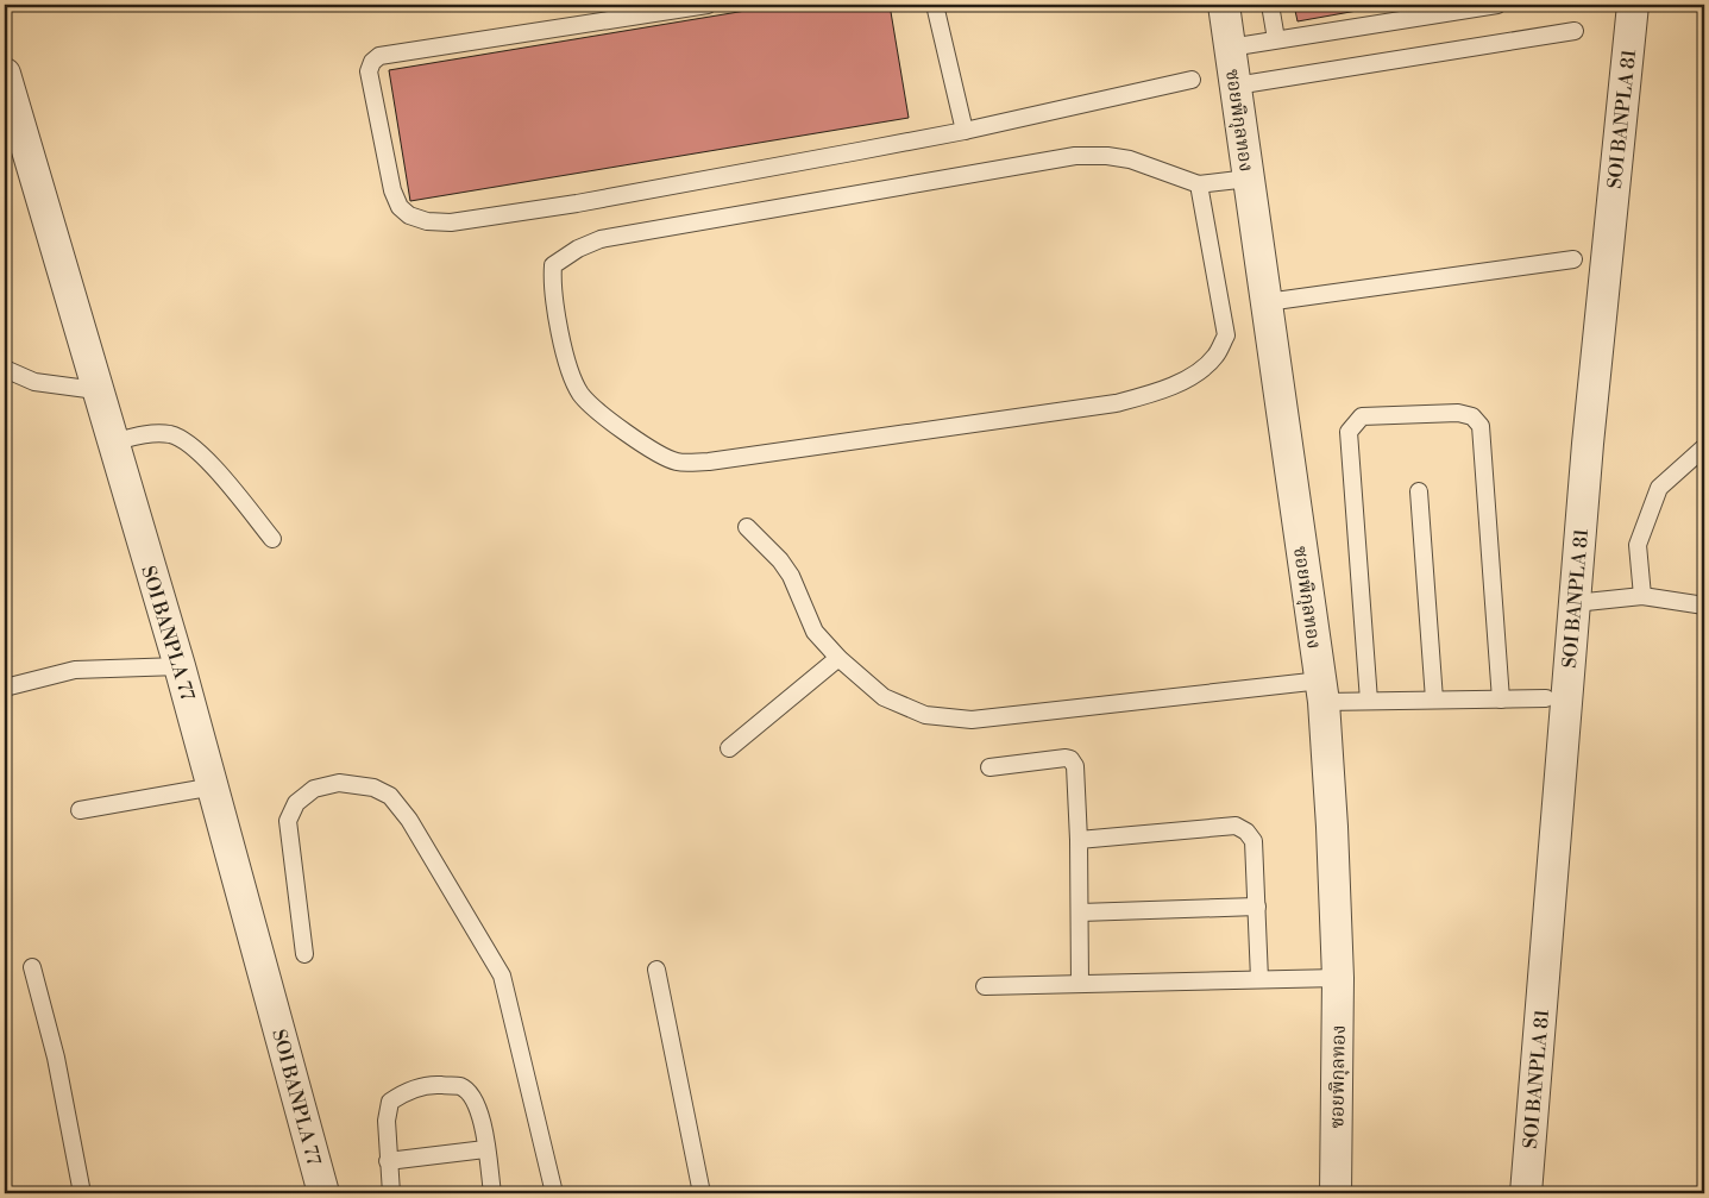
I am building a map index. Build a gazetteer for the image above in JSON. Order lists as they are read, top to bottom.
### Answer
{
  "streets": {
    "street": ["SOI BANPLA 81", "ซอยพิกุลทอง", "SOI BANPLA 77"]
  }
}
